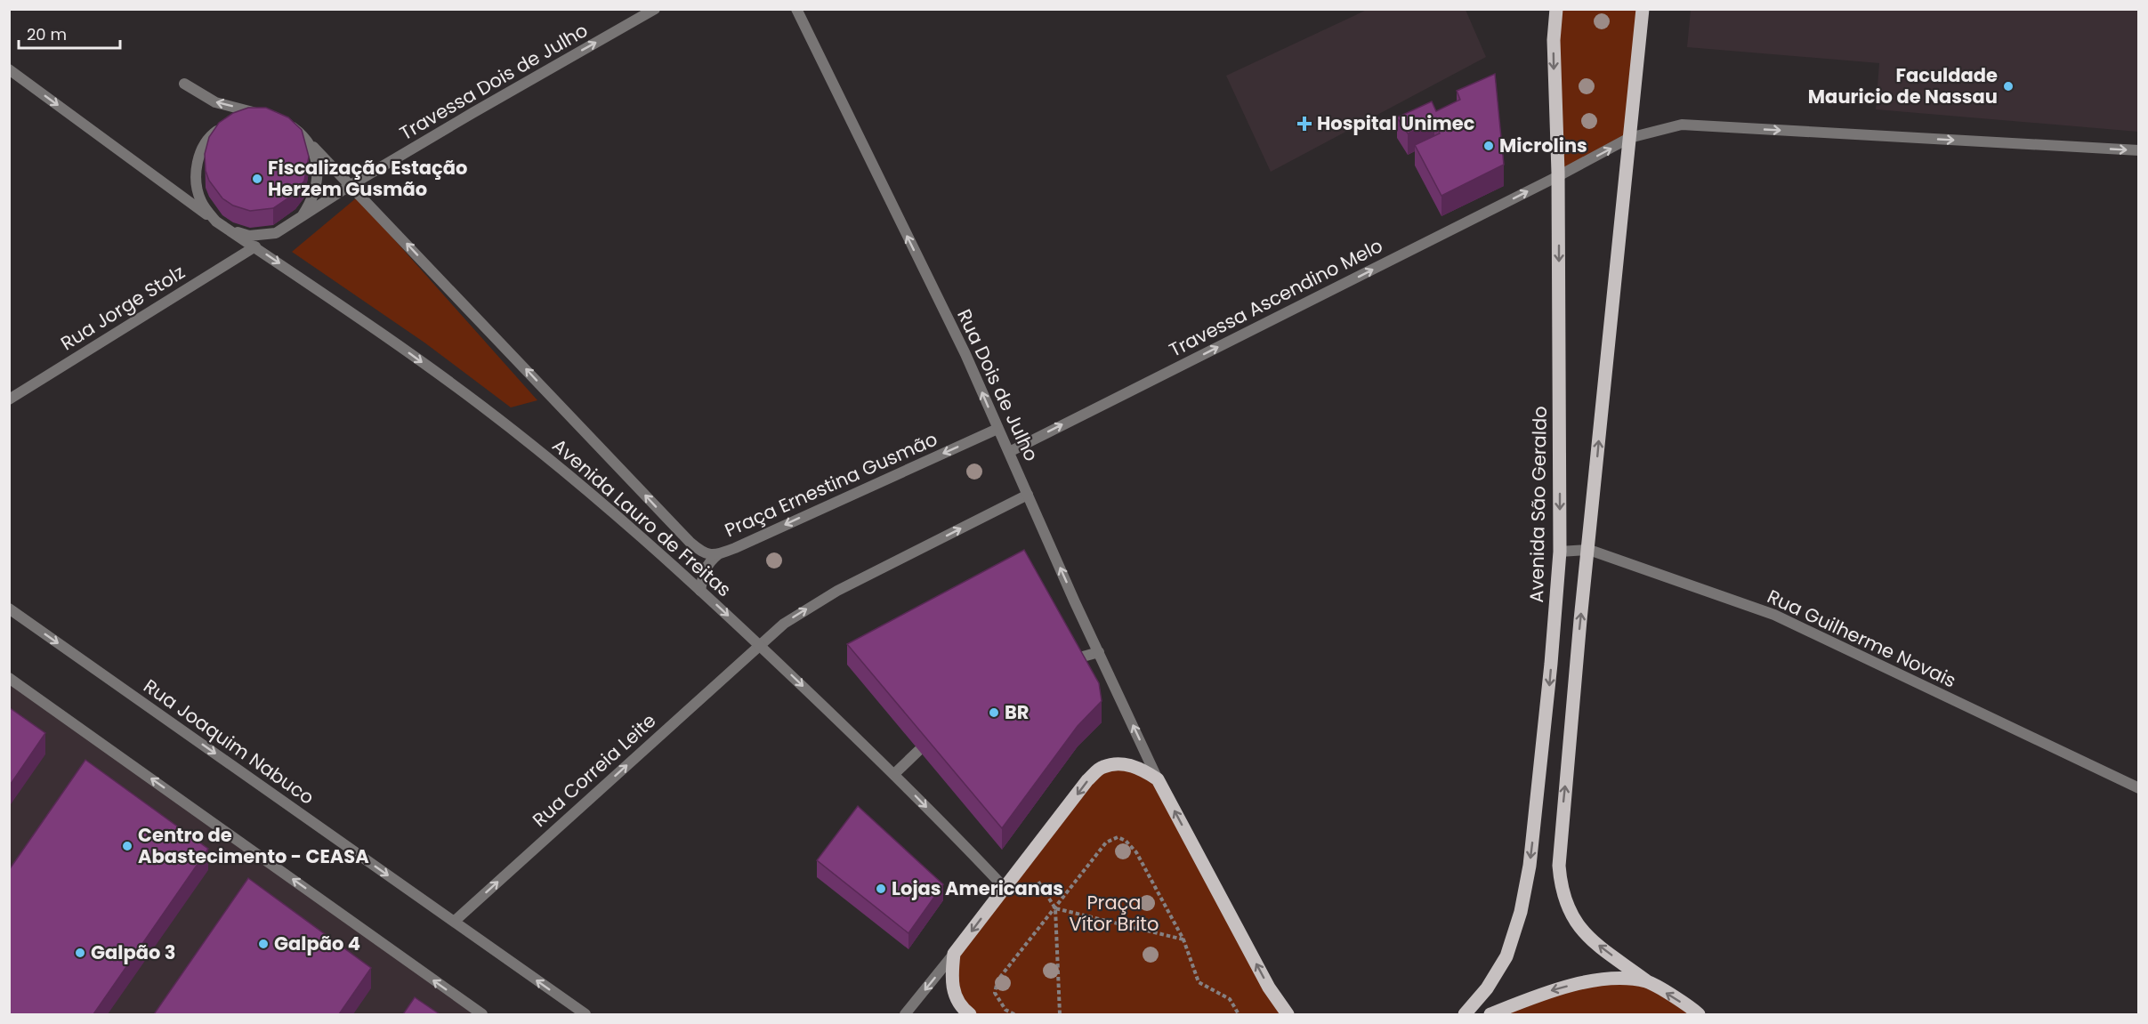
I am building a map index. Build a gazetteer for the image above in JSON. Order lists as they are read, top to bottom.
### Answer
{
  "streets": {
    "main road": ["Avenida São Geraldo"],
    "street": [
      "Travessa Dois de Julho",
      "Travessa Ascendino Melo",
      "Rua Jorge Stolz",
      "Rua Dois de Julho",
      "Praça Ernestina Gusmão",
      "Avenida Lauro de Freitas",
      "Rua Guilherme Novais",
      "Rua Joaquim Nabuco",
      "Rua Correia Leite"
    ]
  },
  "crossings": [
    ["Travessa Dois de Julho", "Avenida Lauro de Freitas"],
    ["Travessa Ascendino Melo", "Rua Dois de Julho"],
    ["Travessa Ascendino Melo", "Avenida São Geraldo"],
    ["Rua Jorge Stolz", "Avenida Lauro de Freitas"],
    ["Rua Dois de Julho", "Praça Ernestina Gusmão"],
    ["Praça Ernestina Gusmão", "Avenida Lauro de Freitas"],
    ["Avenida São Geraldo", "Rua Guilherme Novais"],
    ["Avenida Lauro de Freitas", "Rua Correia Leite"],
    ["Rua Joaquim Nabuco", "Rua Correia Leite"]
  ],
  "one_way": [
    "Travessa Dois de Julho",
    "Travessa Ascendino Melo",
    "Rua Dois de Julho",
    "Rua Correia Leite"
  ],
  "parks": ["Praça Vítor Brito"],
  "places": {
    "other": [
      "Faculdade Mauricio de Nassau",
      "Microlins",
      "Fiscalização Estação Herzem Gusmão",
      "BR",
      "Centro de Abastecimento - CEASA",
      "Lojas Americanas",
      "Galpão 4",
      "Galpão 3"
    ],
    "health": ["Hospital Unimec"]
  },
  "scale_bar": "20 m"
}
